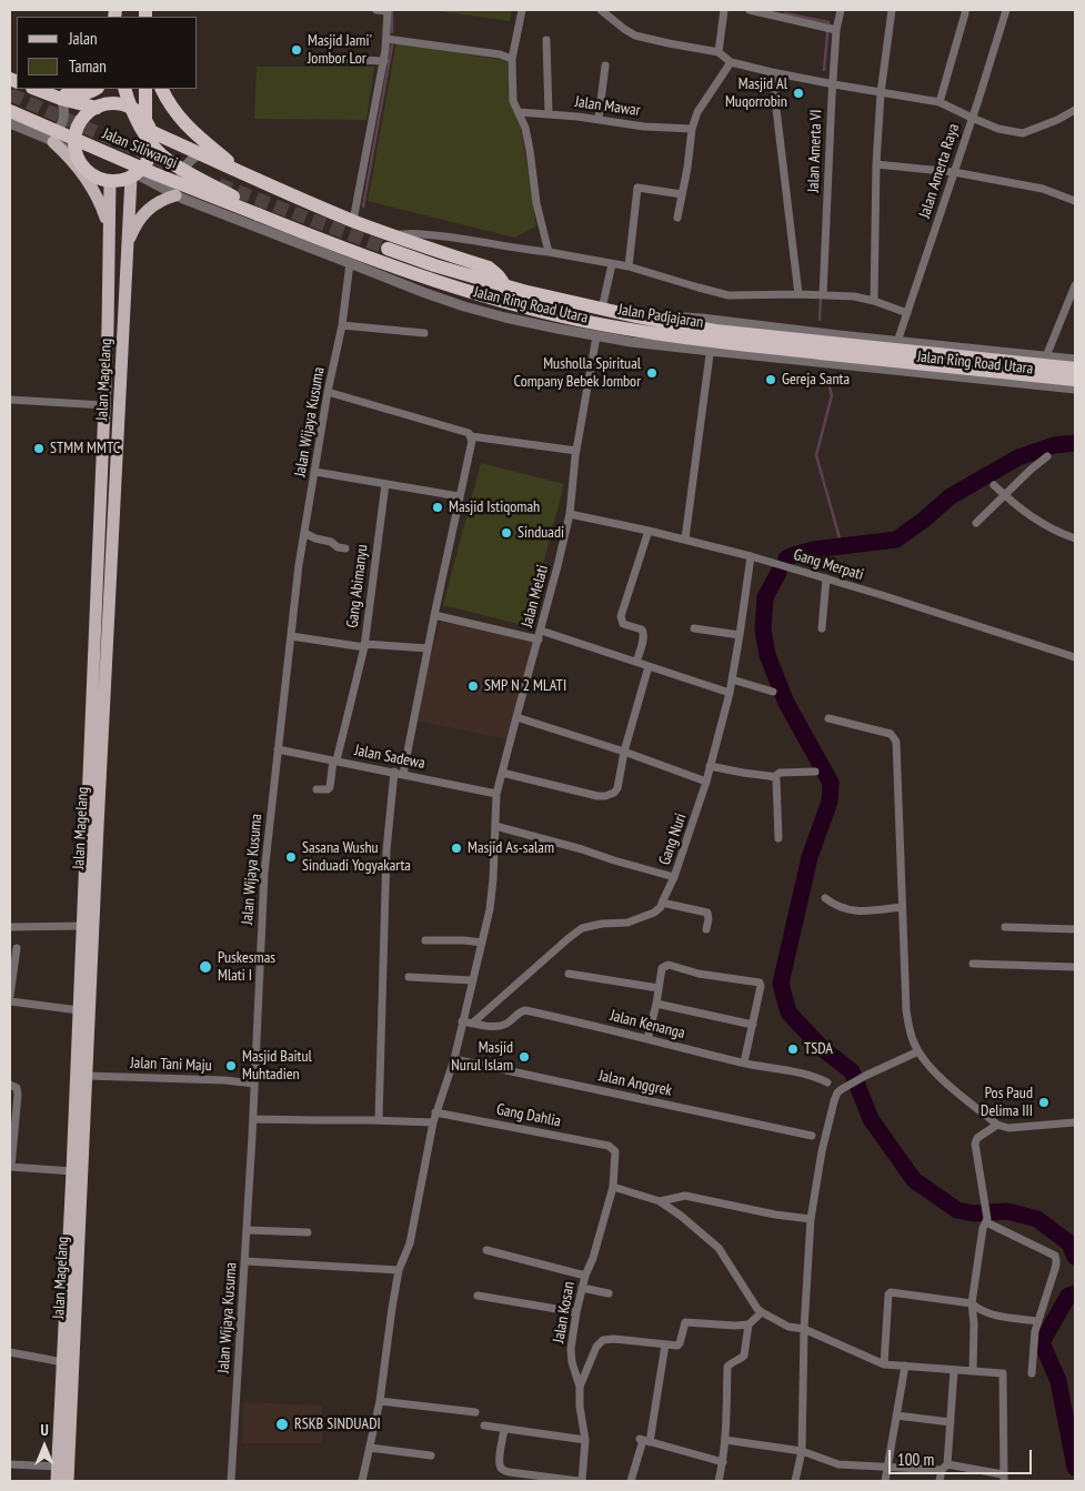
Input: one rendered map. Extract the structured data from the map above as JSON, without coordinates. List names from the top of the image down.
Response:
{
  "streets": {
    "highway": ["Jalan Siliwangi", "Jalan Padjajaran"],
    "main road": ["Jalan Magelang"],
    "street": [
      "Jalan Mawar",
      "Jalan Amerta VI",
      "Jalan Amerta Raya",
      "Jalan Ring Road Utara",
      "Jalan Wijaya Kusuma",
      "Gang Merpati",
      "Gang Abimanyu",
      "Jalan Melati",
      "Jalan Sadewa",
      "Gang Nuri",
      "Jalan Kenanga",
      "Jalan Tani Maju",
      "Jalan Anggrek",
      "Gang Dahlia",
      "Jalan Kosan"
    ]
  },
  "crossings": [
    ["Jalan Siliwangi", "Jalan Padjajaran"],
    ["Jalan Amerta Raya", "Jalan Ring Road Utara"],
    ["Jalan Ring Road Utara", "Jalan Padjajaran"],
    ["Jalan Ring Road Utara", "Jalan Magelang"],
    ["Jalan Ring Road Utara", "Jalan Wijaya Kusuma"],
    ["Jalan Ring Road Utara", "Jalan Melati"],
    ["Jalan Magelang", "Jalan Tani Maju"],
    ["Jalan Wijaya Kusuma", "Jalan Sadewa"],
    ["Jalan Wijaya Kusuma", "Jalan Tani Maju"],
    ["Gang Merpati", "Jalan Melati"],
    ["Gang Merpati", "Gang Nuri"],
    ["Gang Abimanyu", "Jalan Sadewa"],
    ["Jalan Melati", "Jalan Sadewa"],
    ["Jalan Melati", "Jalan Kenanga"],
    ["Jalan Melati", "Jalan Anggrek"],
    ["Jalan Melati", "Gang Dahlia"],
    ["Gang Dahlia", "Jalan Kosan"]
  ],
  "places": [
    "Masjid Jami' Jombor Lor",
    "Masjid Al Muqorrobin",
    "Musholla Spiritual Company Bebek Jombor",
    "Gereja Santa",
    "STMM MMTC",
    "Masjid Istiqomah",
    "Sinduadi",
    "SMP N 2 MLATI",
    "Masjid As-salam",
    "Sasana Wushu Sinduadi Yogyakarta",
    "Puskesmas Mlati I",
    "TSDA",
    "Masjid Nurul Islam",
    "Masjid Baitul Muhtadien",
    "Pos Paud Delima III",
    "RSKB SINDUADI"
  ],
  "legend": ["Jalan", "Taman"],
  "scale_bar": "100 m",
  "north": "top"
}
